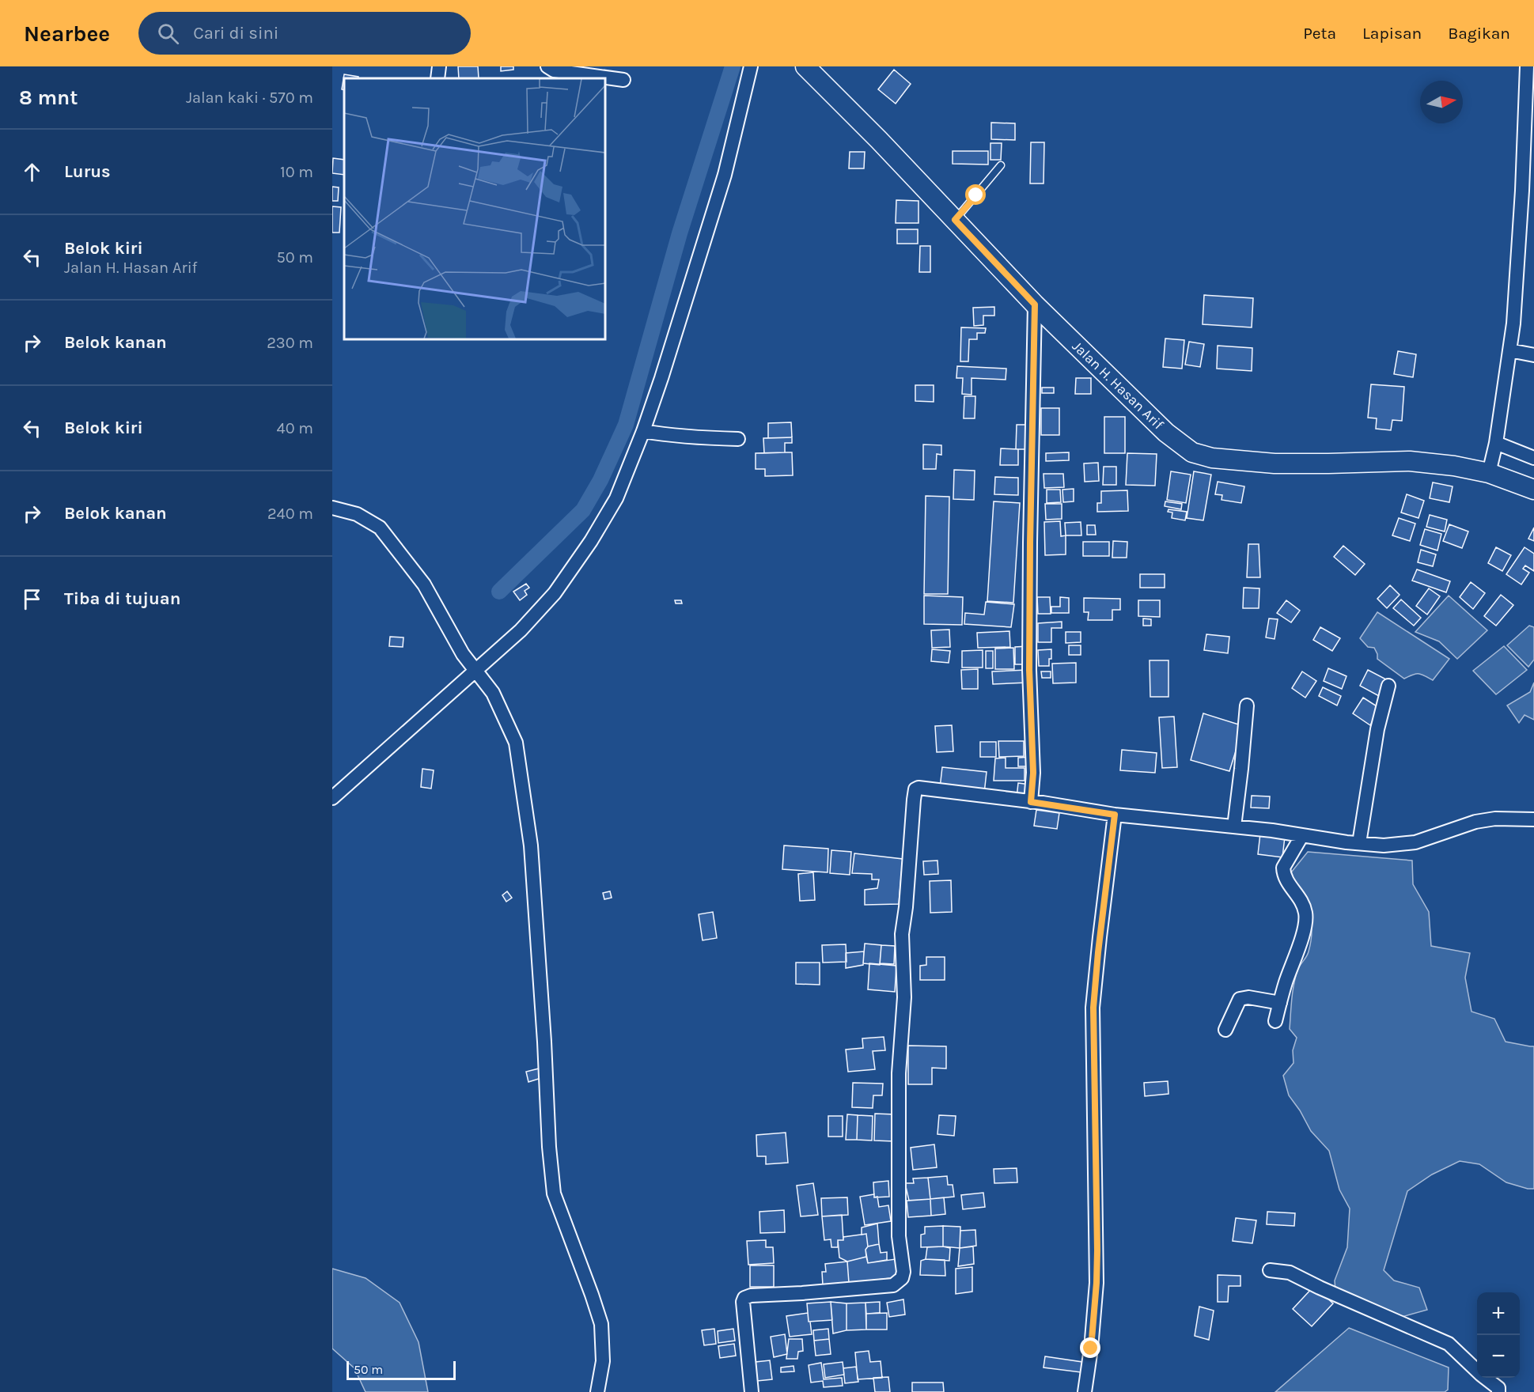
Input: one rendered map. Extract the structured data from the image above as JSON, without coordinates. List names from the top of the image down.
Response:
{
  "streets": {
    "main road": ["Jalan H. Hasan Arif"]
  },
  "scale_bar": "50 m",
  "north": "right",
  "page": {
    "header": "Nearbee",
    "search": "Cari di sini",
    "nav": ["Peta", "Lapisan", "Bagikan"],
    "heading": ["8 mnt", "Jalan kaki · 570 m"],
    "list": [
      ["Lurus", "10 m"],
      ["Belok kiri", "Jalan H. Hasan Arif", "50 m"],
      ["Belok kanan", "230 m"],
      ["Belok kiri", "40 m"],
      ["Belok kanan", "240 m"],
      "Tiba di tujuan"
    ],
    "map_buttons": ["+", "−"],
    "scale": "50 m"
  }
}
